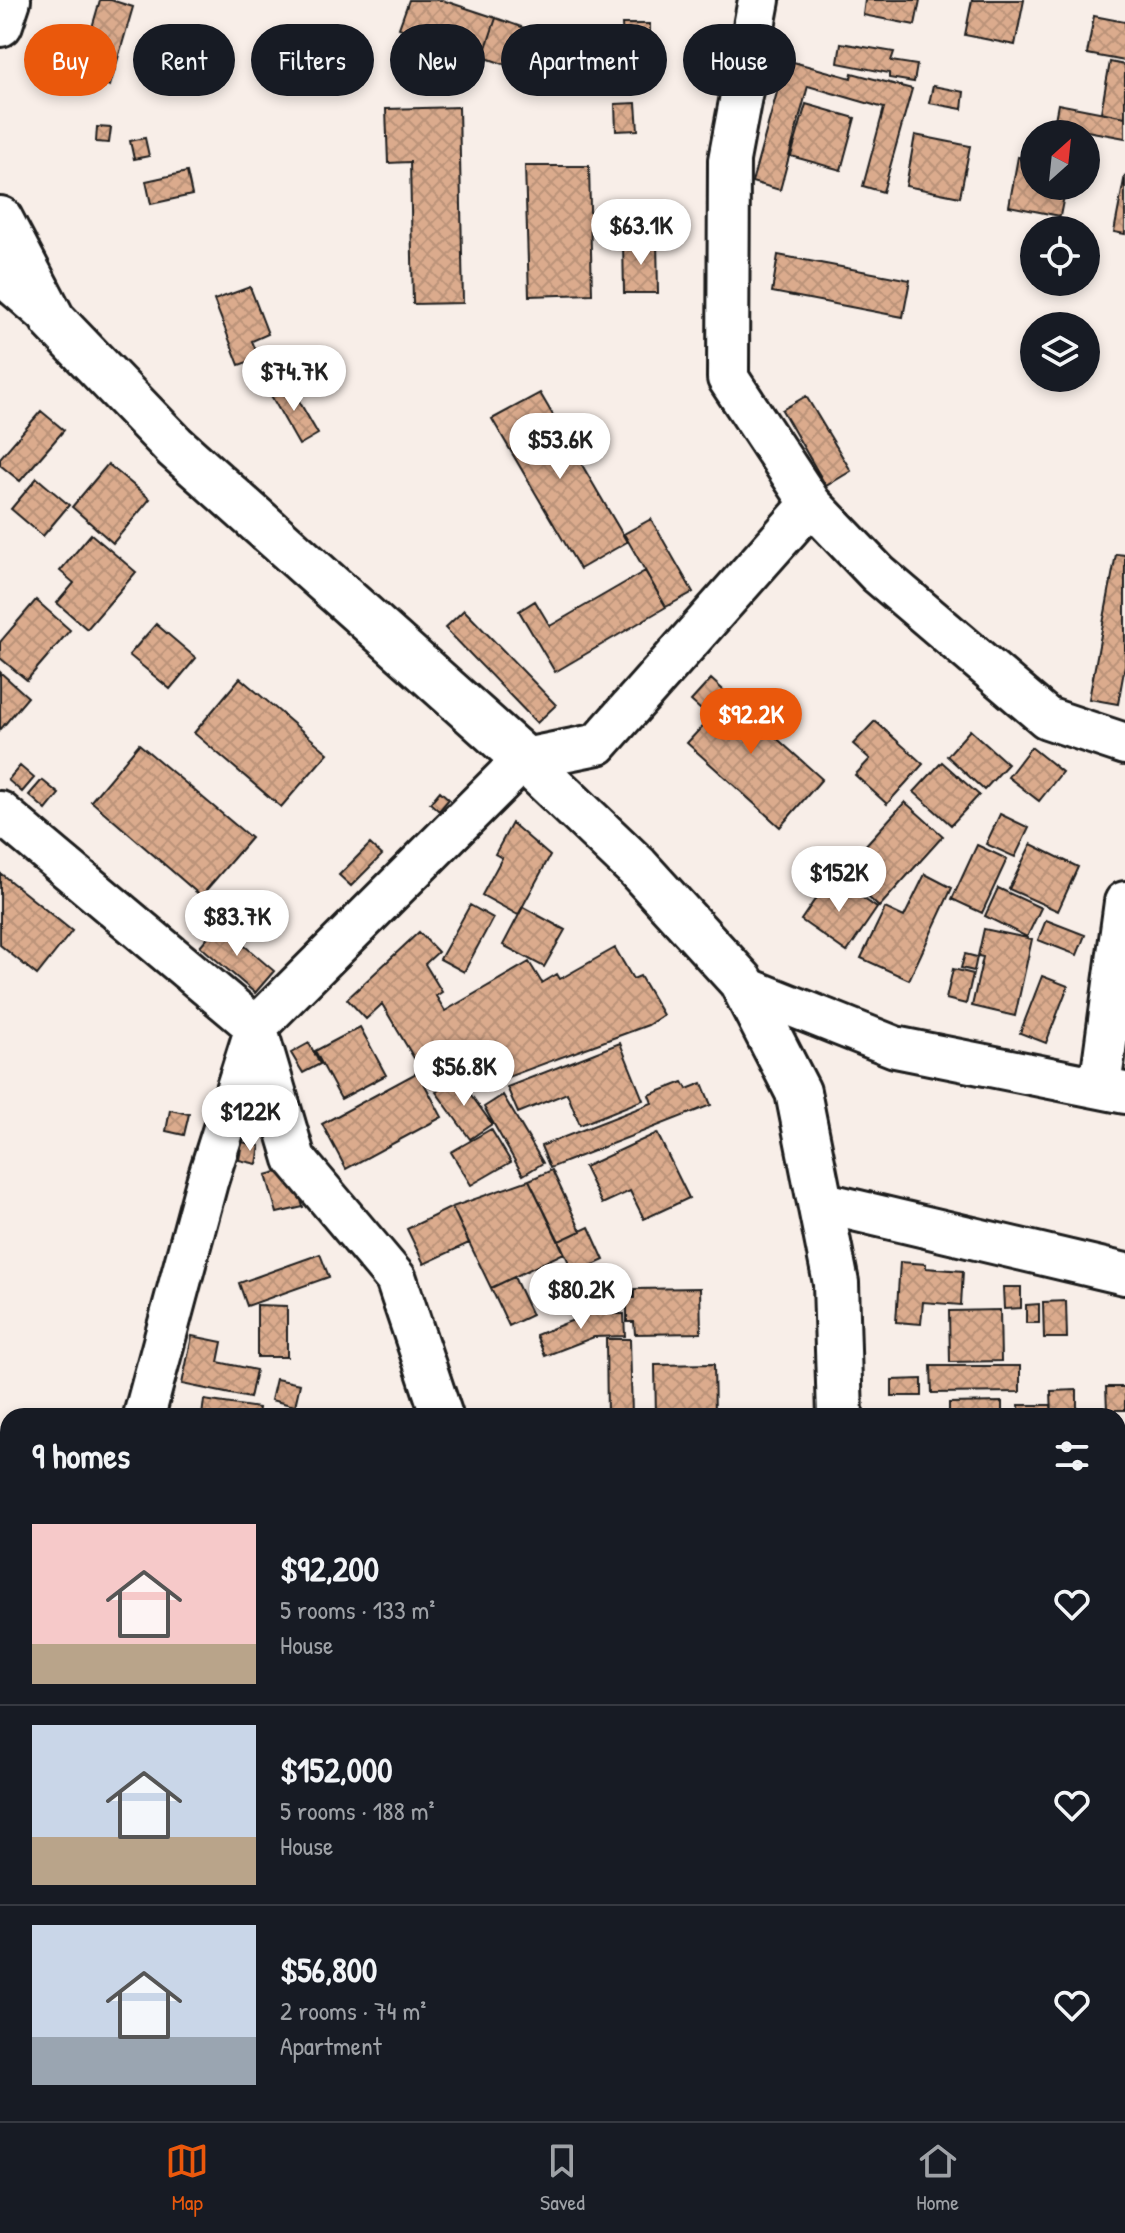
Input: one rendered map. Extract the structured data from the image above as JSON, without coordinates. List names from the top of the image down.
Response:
{
  "north": "top right",
  "page": {
    "chip": [
      "Buy",
      "Rent",
      "Filters",
      "New",
      "Apartment",
      "House"
    ],
    "price": [
      "$63.1K",
      "$74.7K",
      "$53.6K",
      "$92.2K",
      "$152K",
      "$83.7K",
      "$56.8K",
      "$122K",
      "$80.2K"
    ],
    "heading": "9 homes",
    "list": [
      {
        "name": "$92,200",
        "note": "5 rooms · 133 m² · House"
      },
      {
        "name": "$152,000",
        "note": "5 rooms · 188 m² · House"
      },
      {
        "name": "$56,800",
        "note": "2 rooms · 74 m² · Apartment"
      }
    ],
    "tabs": ["Map", "Saved", "Home"]
  }
}
